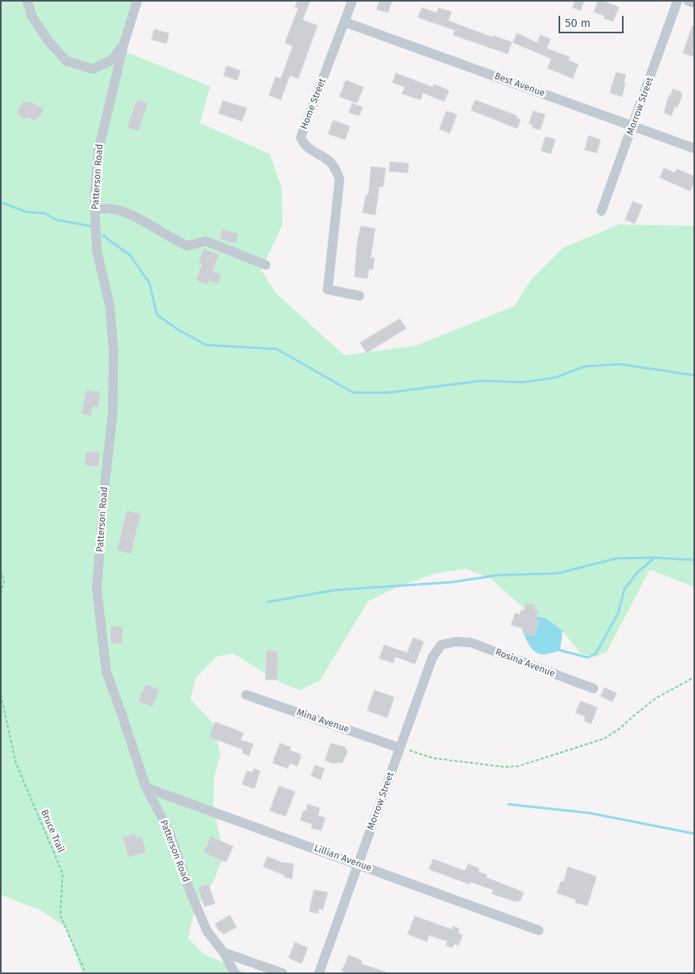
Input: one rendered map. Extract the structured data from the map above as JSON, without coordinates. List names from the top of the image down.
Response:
{
  "streets": {
    "street": [
      "Best Avenue",
      "Home Street",
      "Morrow Street",
      "Patterson Road",
      "Rosina Avenue",
      "Mina Avenue",
      "Lillian Avenue"
    ],
    "path": ["Bruce Trail"]
  },
  "crossings": [
    ["Best Avenue", "Home Street"],
    ["Best Avenue", "Morrow Street"],
    ["Morrow Street", "Rosina Avenue"],
    ["Morrow Street", "Mina Avenue"],
    ["Morrow Street", "Lillian Avenue"],
    ["Patterson Road", "Lillian Avenue"]
  ],
  "scale_bar": "50 m"
}
